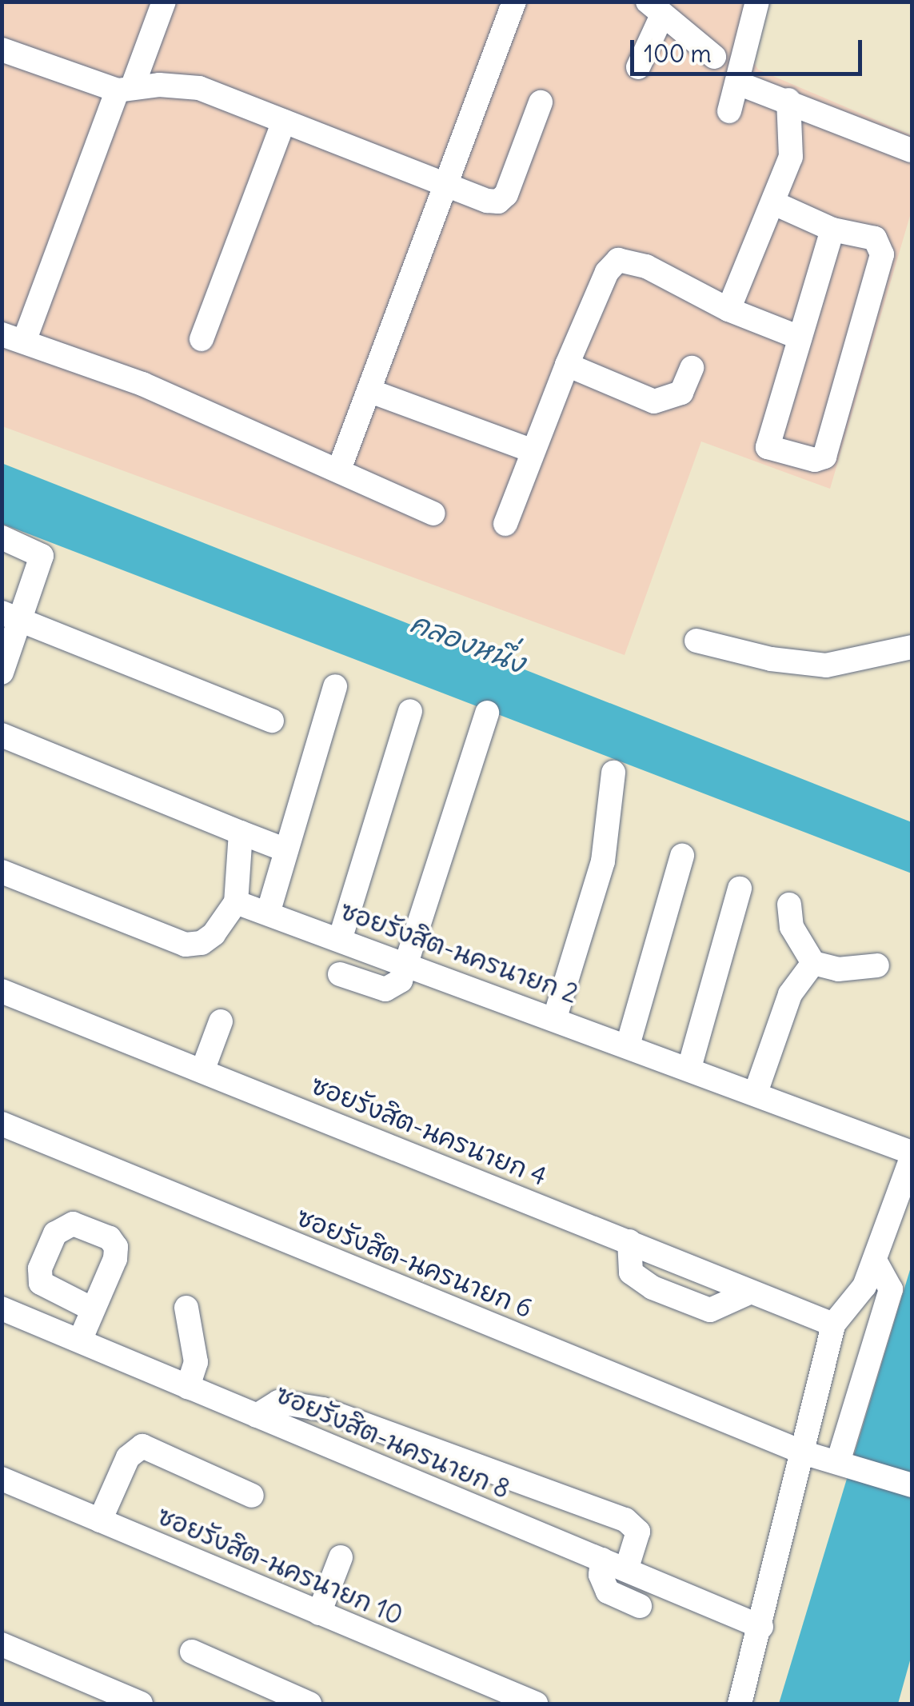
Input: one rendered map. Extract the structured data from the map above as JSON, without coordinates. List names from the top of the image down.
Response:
{
  "streets": {
    "street": [
      "ซอยรังสิต-นครนายก 2",
      "ซอยรังสิต-นครนายก 4",
      "ซอยรังสิต-นครนายก 6",
      "ซอยรังสิต-นครนายก 8",
      "ซอยรังสิต-นครนายก 10"
    ]
  },
  "water": ["คลองหนึ่ง"],
  "scale_bar": "100 m"
}
